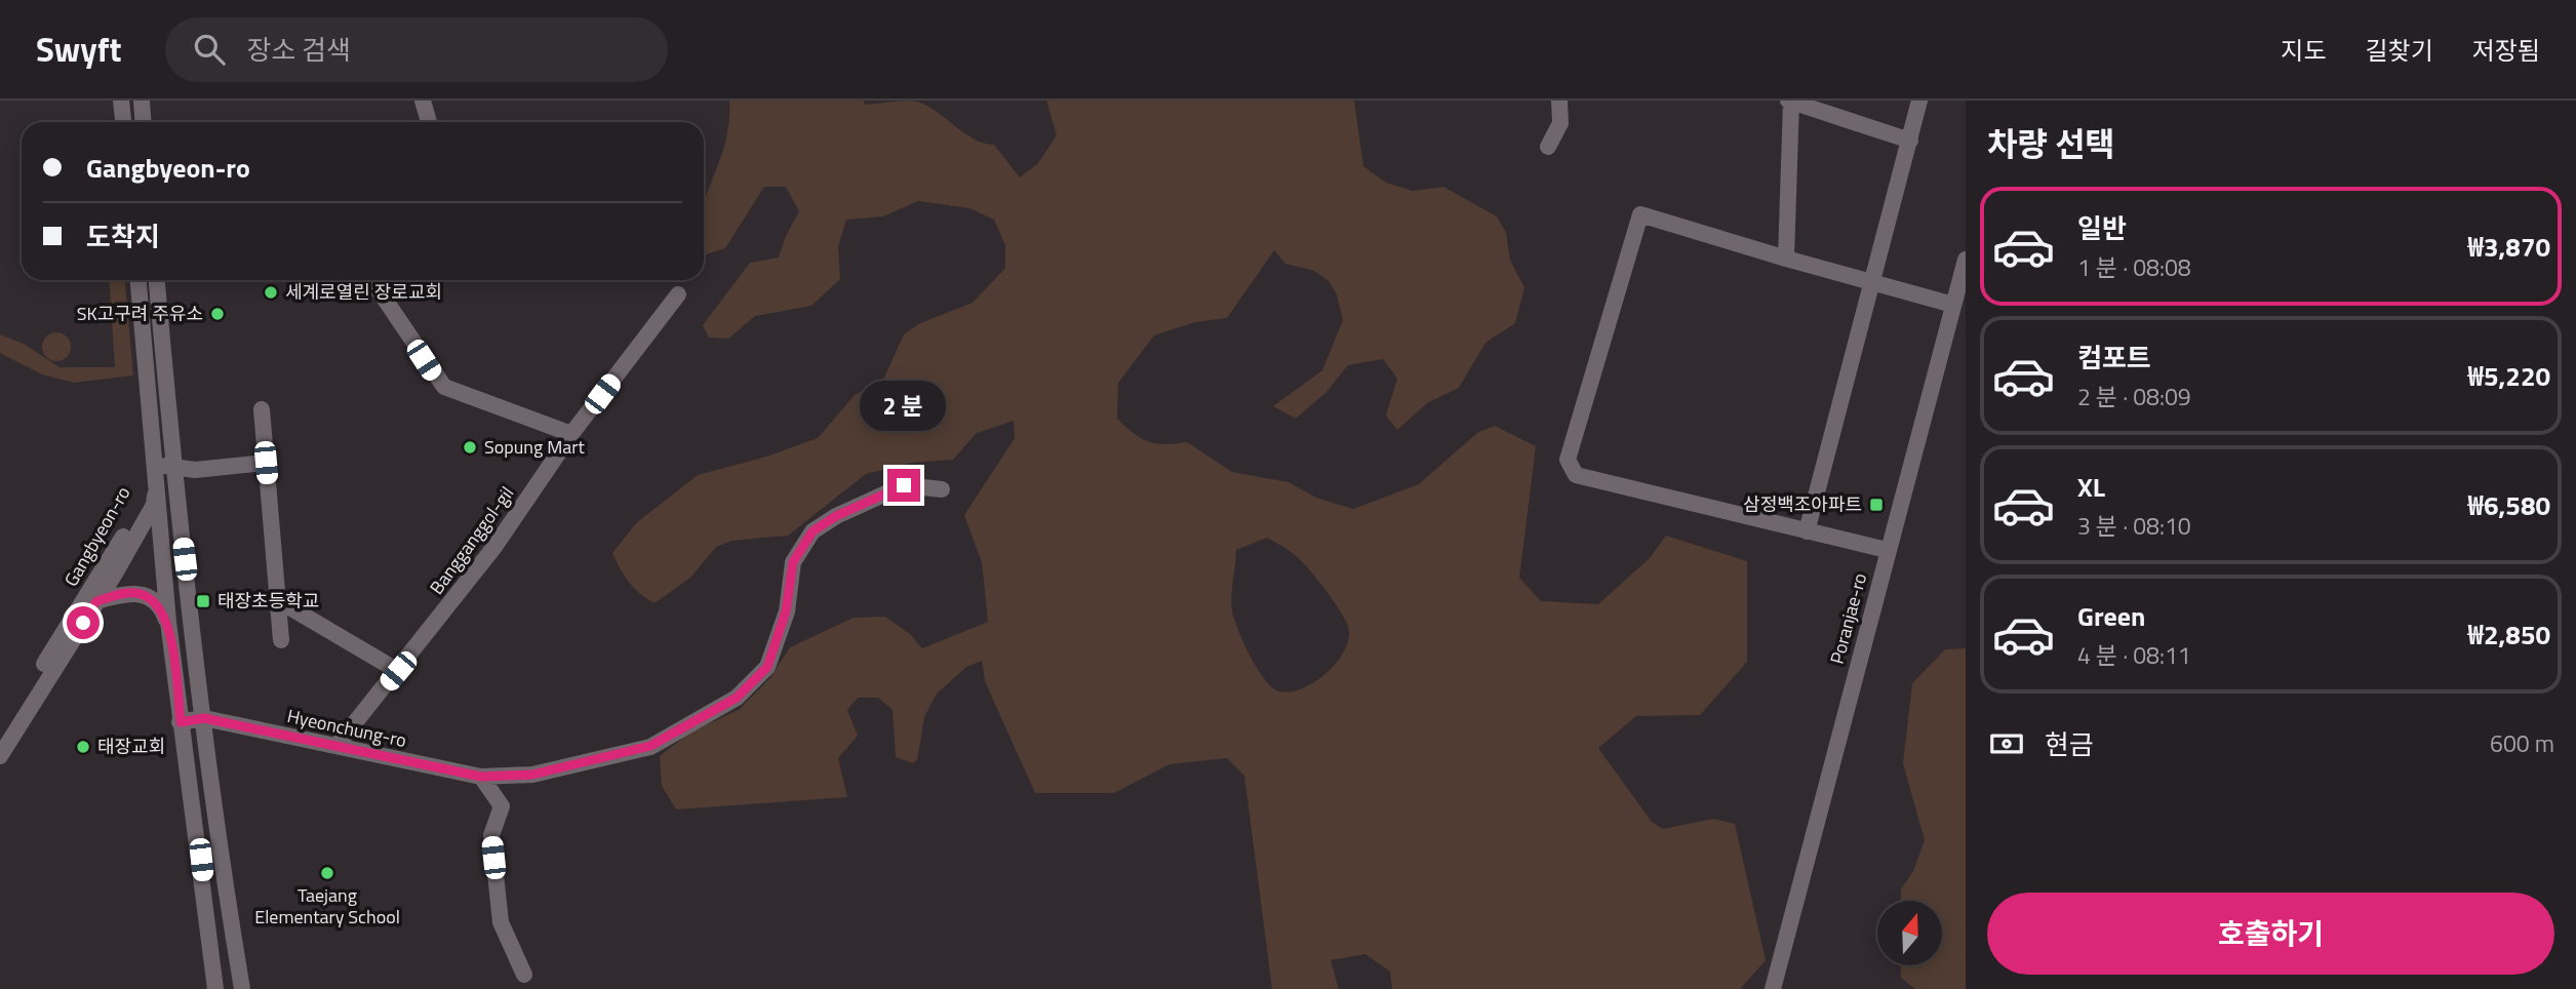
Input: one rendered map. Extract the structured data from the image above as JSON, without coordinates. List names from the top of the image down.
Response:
{
  "streets": {
    "street": [
      "Gangbyeon-ro",
      "Bangganggol-gil",
      "Poranjae-ro",
      "Hyeonchung-ro"
    ]
  },
  "crossings": [
    ["Bangganggol-gil", "Hyeonchung-ro"]
  ],
  "places": {
    "other": [
      "세계로열린 장로교회",
      "SK고구려 주유소",
      "Sopung Mart",
      "태장교회",
      "Taejang Elementary School"
    ],
    "transit": ["삼정백조아파트", "태장초등학교"]
  },
  "north": "top",
  "page": {
    "header": "Swyft",
    "search": "장소 검색",
    "nav": ["지도", "길찾기", "저장됨"],
    "heading": "차량 선택",
    "banner": ["Gangbyeon-ro", "도착지"],
    "list": [
      {
        "name": "일반",
        "note": "1 분 · 08:08",
        "value": "₩3,870"
      },
      {
        "name": "컴포트",
        "note": "2 분 · 08:09",
        "value": "₩5,220"
      },
      {
        "name": "XL",
        "note": "3 분 · 08:10",
        "value": "₩6,580"
      },
      {
        "name": "Green",
        "note": "4 분 · 08:11",
        "value": "₩2,850"
      }
    ],
    "bubble": "2 분",
    "pay": ["현금", "600 m"],
    "buttons": "호출하기"
  }
}
